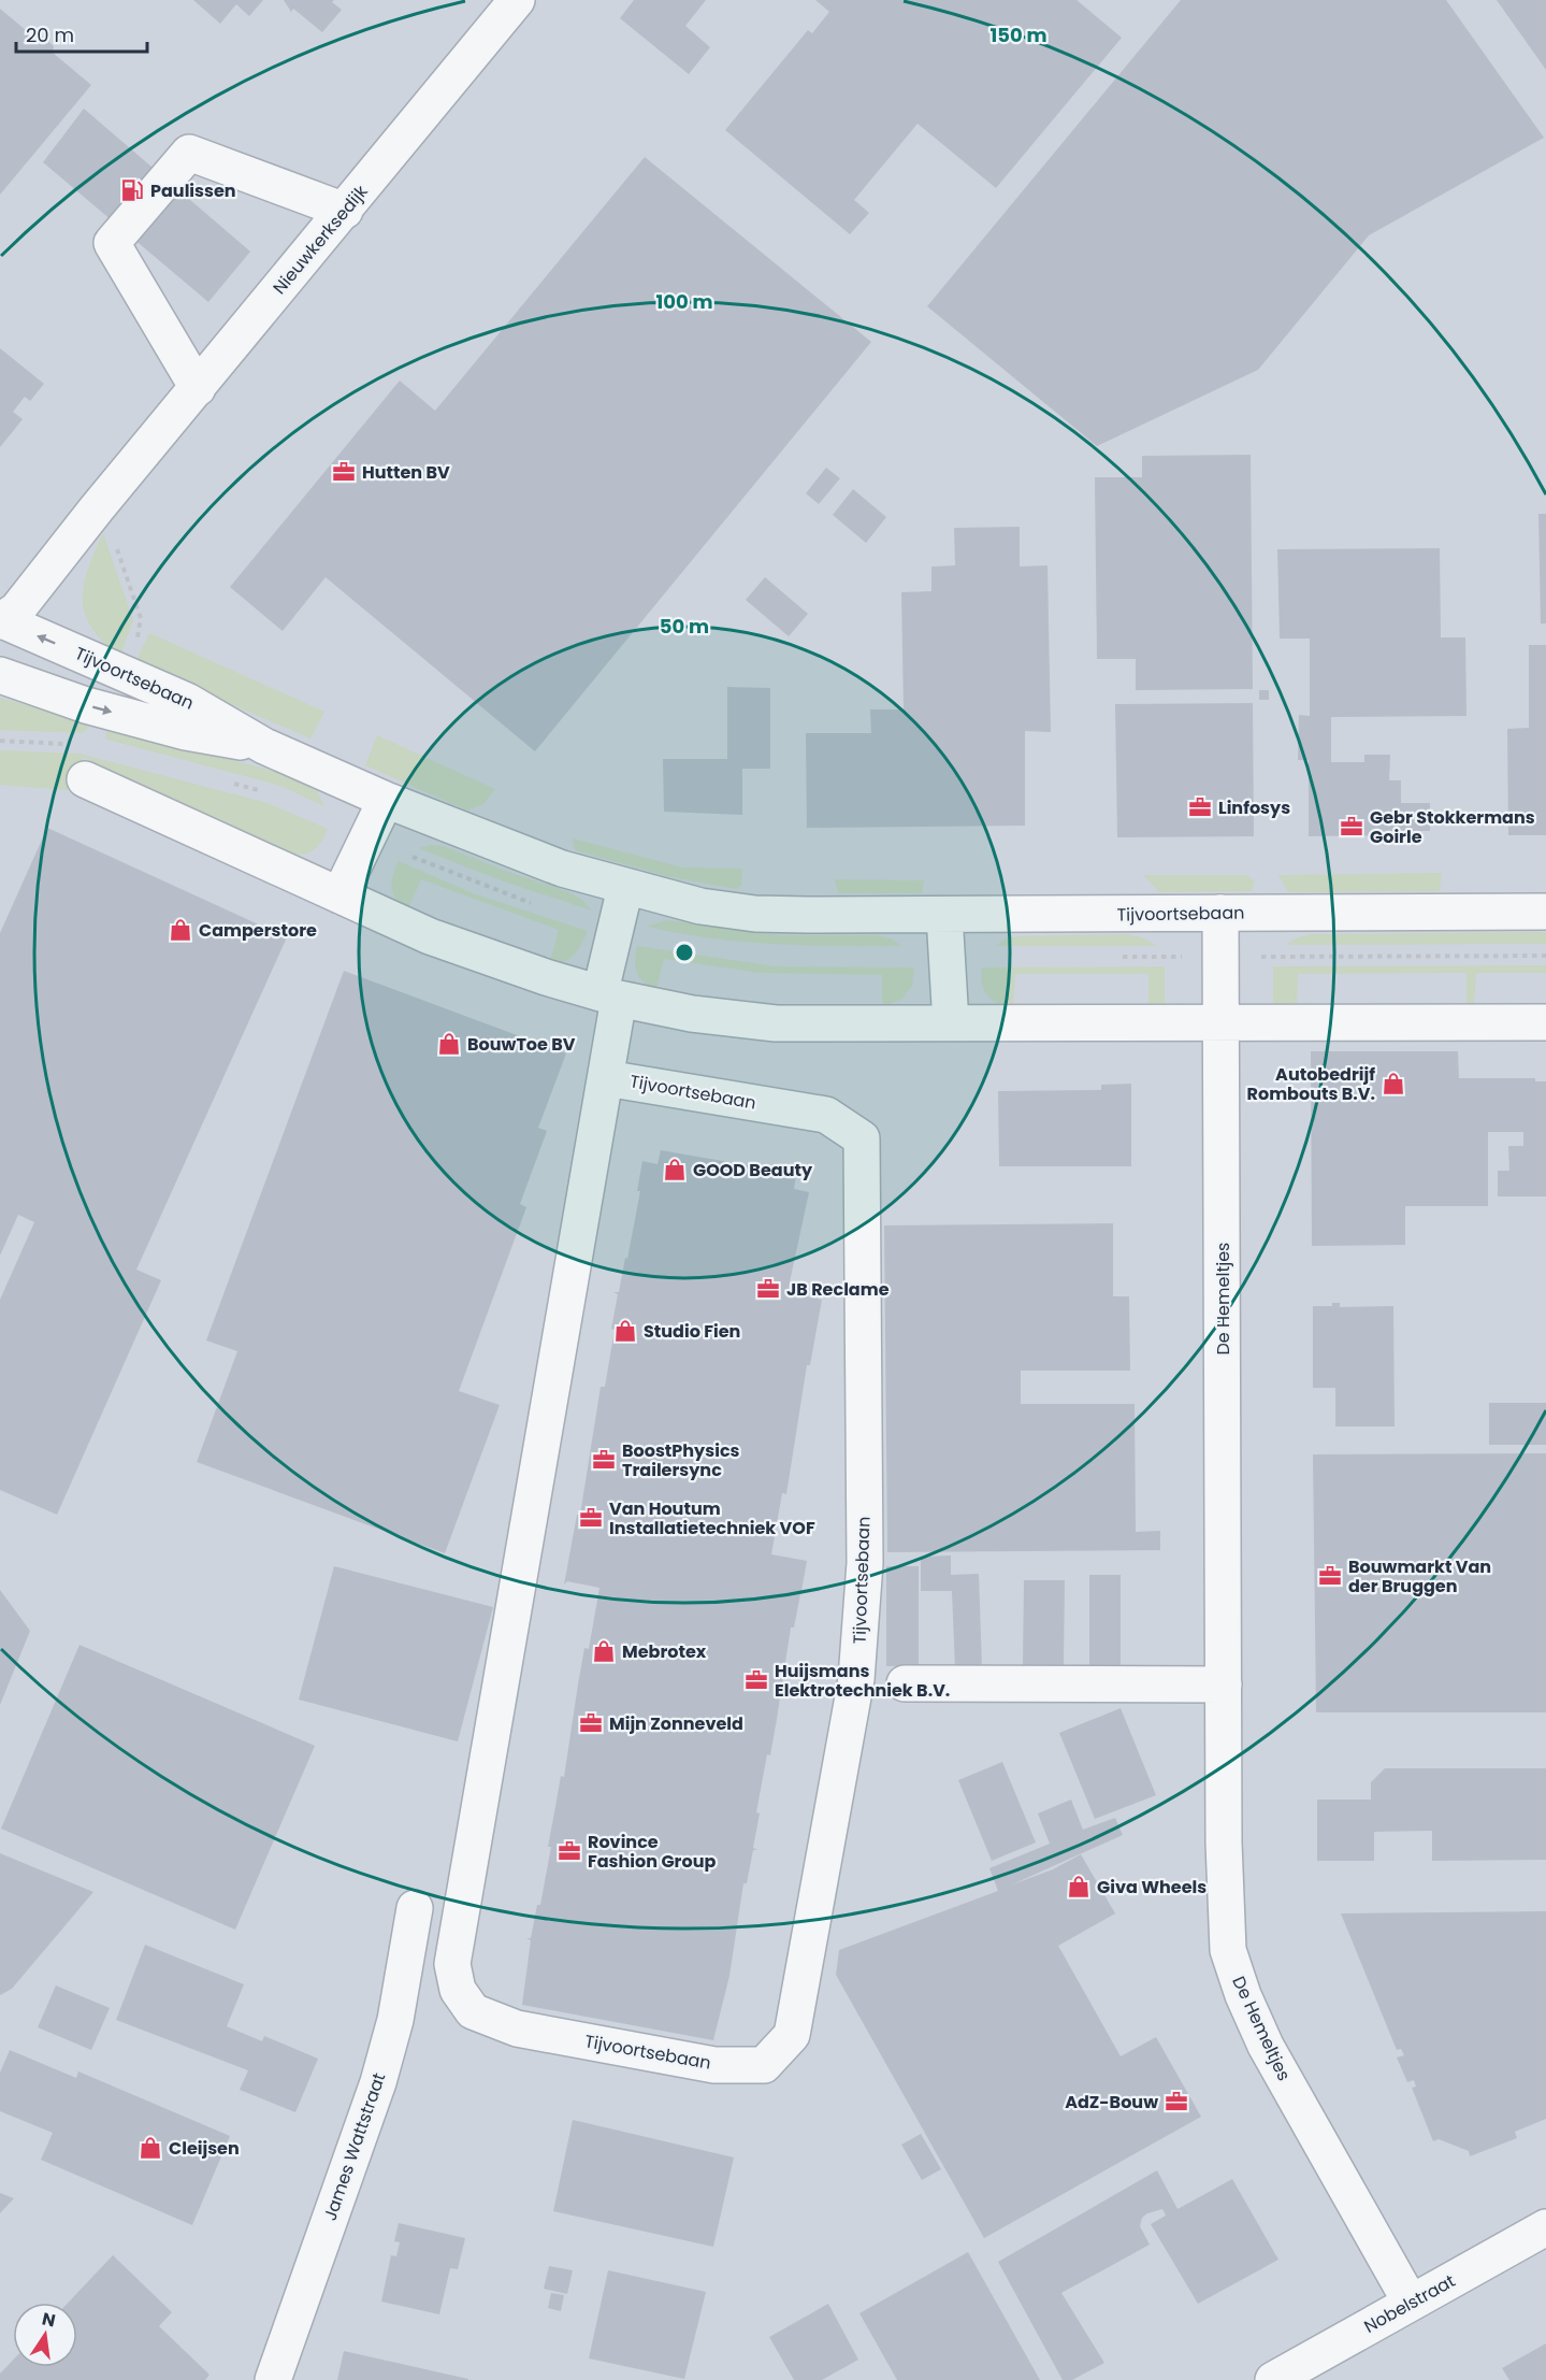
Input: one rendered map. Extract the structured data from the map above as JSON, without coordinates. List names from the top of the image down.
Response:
{
  "streets": {
    "street": [
      "Nieuwkerksedijk",
      "Tijvoortsebaan",
      "De Hemeltjes",
      "James Wattstraat",
      "Nobelstraat"
    ]
  },
  "crossings": [
    ["Nieuwkerksedijk", "Tijvoortsebaan"],
    ["Tijvoortsebaan", "De Hemeltjes"],
    ["De Hemeltjes", "Nobelstraat"]
  ],
  "places": {
    "fuel station": ["Paulissen"],
    "office": [
      "Hutten BV",
      "Linfosys",
      "Gebr Stokkermans Goirle",
      "JB Reclame",
      "BoostPhysics Trailersync",
      "Van Houtum Installatietechniek VOF",
      "Bouwmarkt Van der Bruggen",
      "Huijsmans Elektrotechniek B.V.",
      "Mijn Zonneveld",
      "Rovince Fashion Group",
      "AdZ-Bouw"
    ],
    "shop": [
      "Camperstore",
      "BouwToe BV",
      "Autobedrijf Rombouts B.V.",
      "GOOD Beauty",
      "Studio Fien",
      "Mebrotex",
      "Giva Wheels",
      "Cleijsen"
    ]
  },
  "scale_bar": "20 m",
  "north": "top",
  "rings": ["150 m", "100 m", "50 m"]
}
